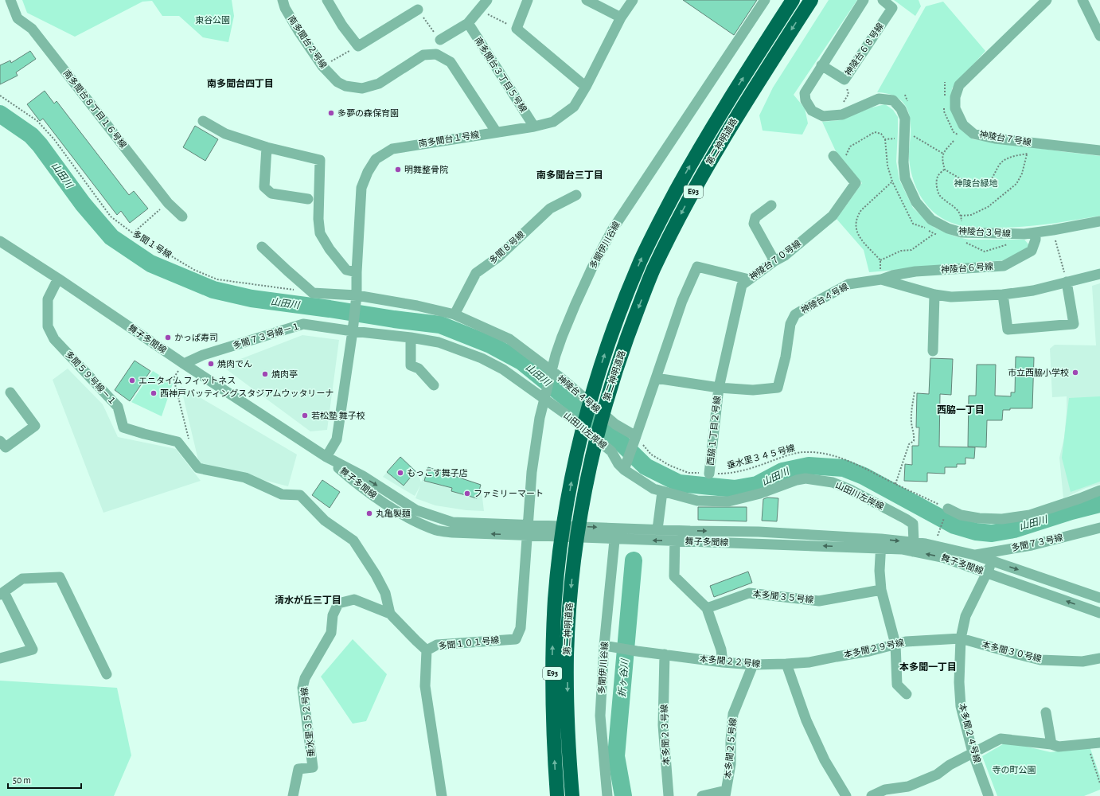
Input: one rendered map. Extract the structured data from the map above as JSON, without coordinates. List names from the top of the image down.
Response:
{
  "streets": {
    "highway": ["第二神明道路", "E93"],
    "street": [
      "南多聞台２号線",
      "神陵台６８号線",
      "南多聞台３丁目５号線",
      "南多聞台８丁目１６号線",
      "神陵台７号線",
      "南多聞台１号線",
      "神陵台３号線",
      "多聞伊川谷線",
      "多聞８号線",
      "神陵台７０号線",
      "神陵台６号線",
      "神陵台４号線",
      "多聞７３号線－１",
      "舞子多聞線",
      "多聞５９号線－１",
      "山田川左岸線",
      "西脇１丁目２号線",
      "多聞７３号線",
      "本多聞３５号線",
      "多聞１０１号線",
      "本多聞２９号線",
      "本多聞３０号線",
      "本多聞２２号線",
      "垂水里３５２号線",
      "本多聞２４号線",
      "本多聞２３号線",
      "本多聞２５号線"
    ],
    "path": ["多聞１号線", "垂水里３４５号線"]
  },
  "crossings": [
    ["南多聞台２号線", "南多聞台１号線"],
    ["神陵台６８号線", "神陵台３号線"],
    ["南多聞台３丁目５号線", "南多聞台１号線"],
    ["南多聞台１号線", "神陵台４号線"],
    ["南多聞台１号線", "多聞７３号線－１"],
    ["南多聞台１号線", "舞子多聞線"],
    ["南多聞台１号線", "山田川左岸線"],
    ["神陵台３号線", "神陵台６号線"],
    ["多聞伊川谷線", "舞子多聞線"],
    ["多聞伊川谷線", "多聞１０１号線"],
    ["多聞伊川谷線", "本多聞２２号線"],
    ["多聞８号線", "神陵台４号線"],
    ["神陵台７０号線", "神陵台４号線"],
    ["神陵台７０号線", "西脇１丁目２号線"],
    ["神陵台６号線", "神陵台４号線"],
    ["神陵台４号線", "西脇１丁目２号線"],
    ["神陵台４号線", "垂水里３４５号線"],
    ["多聞７３号線－１", "舞子多聞線"],
    ["多聞７３号線－１", "山田川左岸線"],
    ["舞子多聞線", "多聞５９号線－１"],
    ["舞子多聞線", "山田川左岸線"],
    ["舞子多聞線", "多聞７３号線"],
    ["舞子多聞線", "多聞１０１号線"],
    ["舞子多聞線", "本多聞２４号線"],
    ["多聞５９号線－１", "垂水里３５２号線"],
    ["西脇１丁目２号線", "垂水里３４５号線"],
    ["本多聞２９号線", "本多聞３０号線"],
    ["本多聞２９号線", "本多聞２２号線"],
    ["本多聞２９号線", "本多聞２４号線"],
    ["本多聞３０号線", "本多聞２４号線"],
    ["本多聞２２号線", "本多聞２３号線"],
    ["本多聞２２号線", "本多聞２５号線"]
  ],
  "districts": [
    "南多聞台四丁目",
    "南多聞台三丁目",
    "西脇一丁目",
    "清水が丘三丁目",
    "本多聞一丁目"
  ],
  "water": ["山田川", "折ヶ谷川"],
  "parks": ["東谷公園", "神陵台緑地", "寺の町公園"],
  "places": [
    "多夢の森保育園",
    "明舞整骨院",
    "かっぱ寿司",
    "焼肉でん",
    "市立西脇小学校",
    "焼肉亭",
    "エニタイム フィットネス",
    "西神戸バッティングスタジアムウッタリーナ",
    "若松塾 舞子校",
    "もっこす舞子店",
    "ファミリーマート",
    "丸亀製麺"
  ],
  "scale_bar": "50 m"
}
